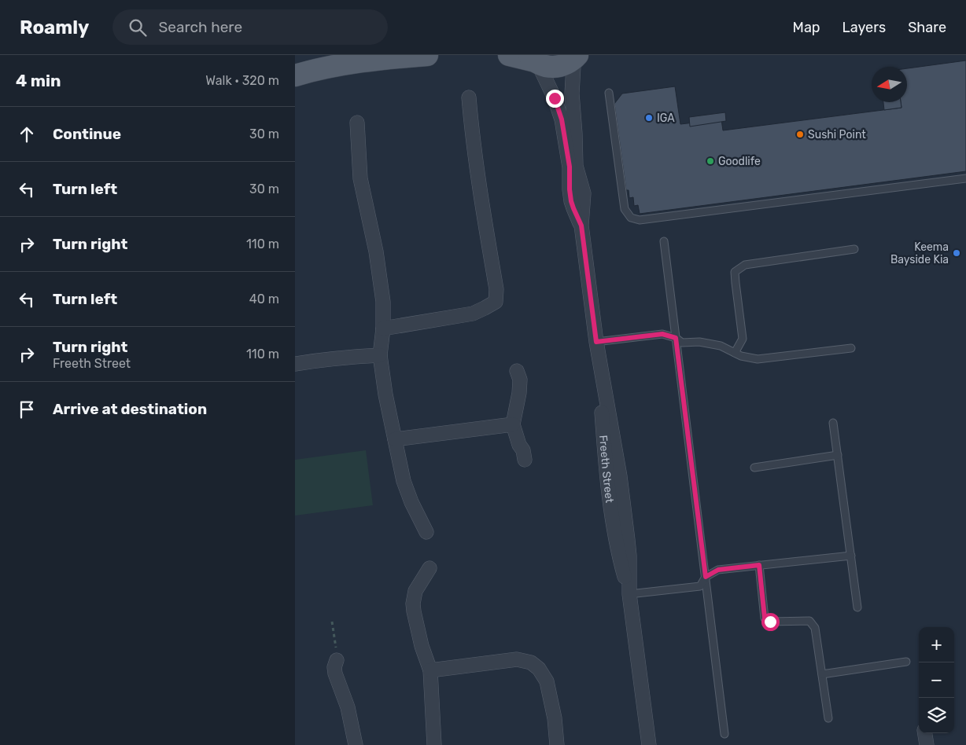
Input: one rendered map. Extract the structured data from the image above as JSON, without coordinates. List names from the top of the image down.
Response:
{
  "streets": {
    "street": ["Freeth Street"]
  },
  "places": [
    "IGA",
    "Sushi Point",
    "Goodlife",
    "Keema Bayside Kia"
  ],
  "north": "left",
  "page": {
    "header": "Roamly",
    "search": "Search here",
    "nav": ["Map", "Layers", "Share"],
    "heading": ["4 min", "Walk · 320 m"],
    "list": [
      ["Continue", "30 m"],
      ["Turn left", "30 m"],
      ["Turn right", "110 m"],
      ["Turn left", "40 m"],
      ["Turn right", "Freeth Street", "110 m"],
      "Arrive at destination"
    ],
    "map_buttons": ["+", "−"]
  }
}
